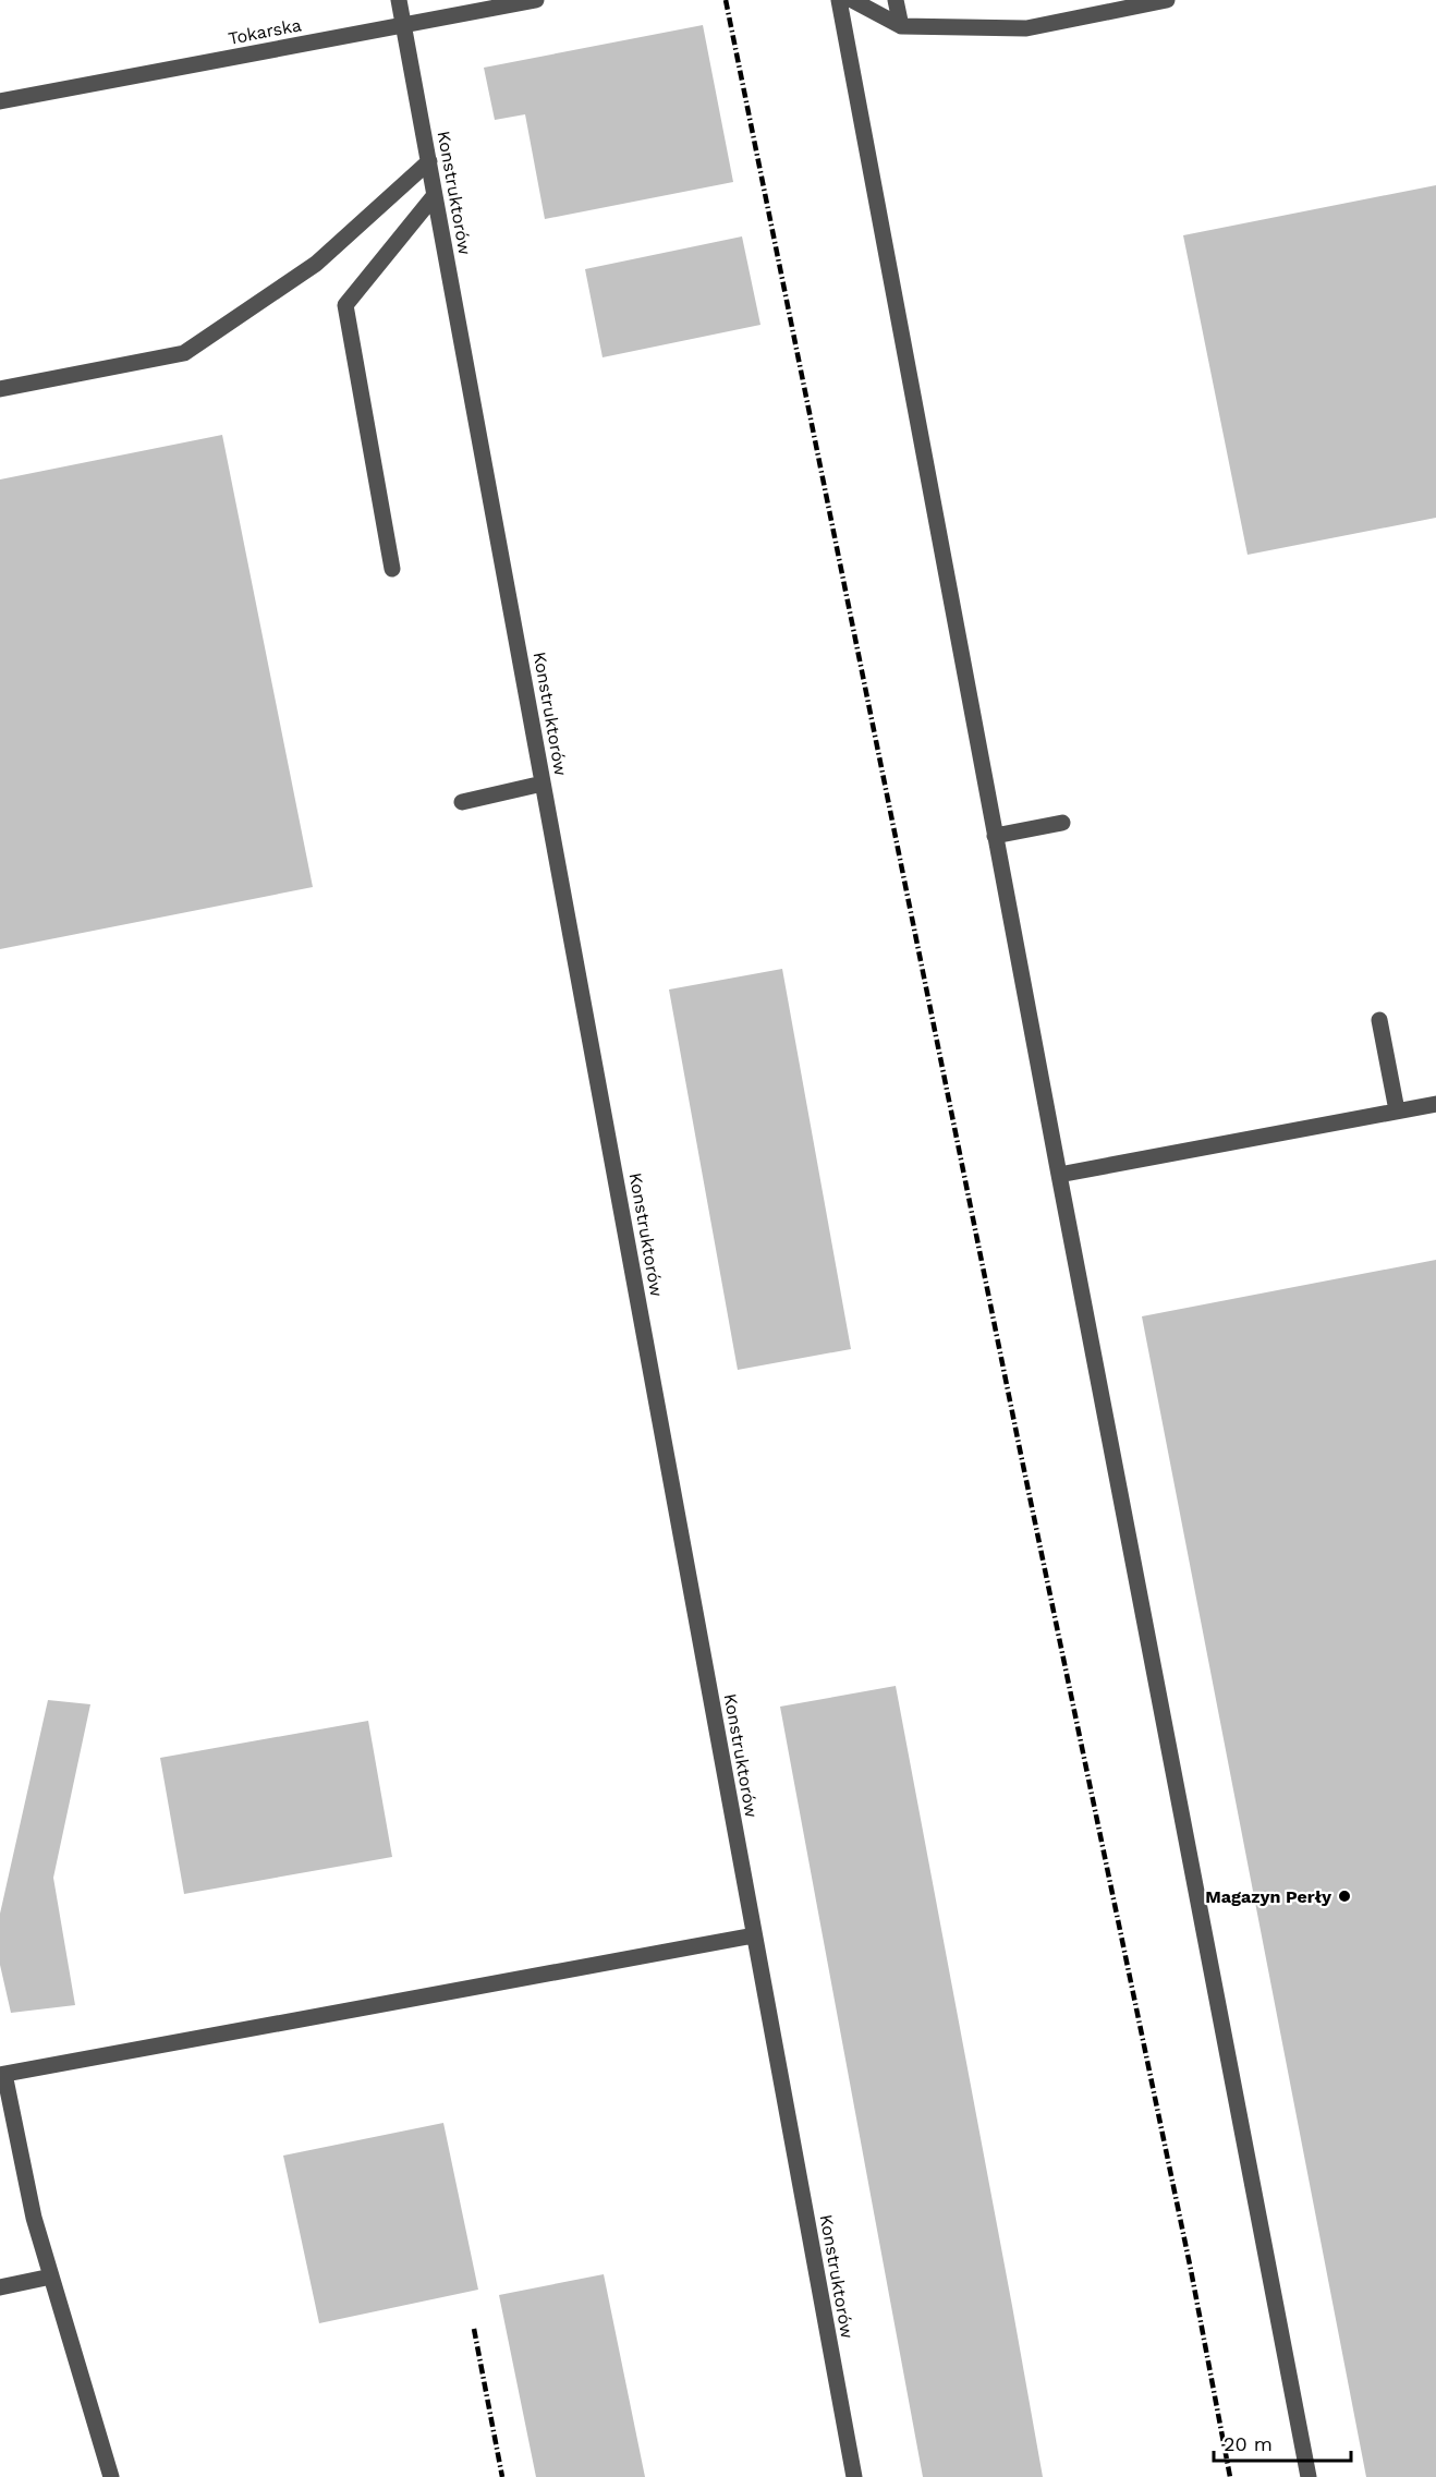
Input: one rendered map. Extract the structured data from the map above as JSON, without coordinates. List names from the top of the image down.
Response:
{
  "streets": {
    "lane": ["Tokarska", "Konstruktorów"]
  },
  "crossings": [
    ["Tokarska", "Konstruktorów"]
  ],
  "places": ["Magazyn Perły"],
  "scale_bar": "20 m"
}
